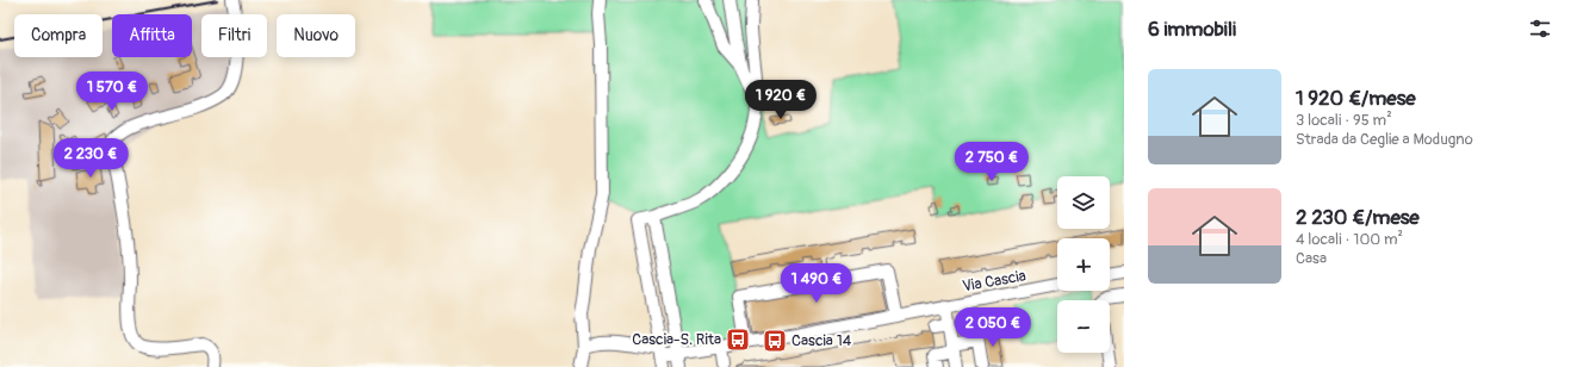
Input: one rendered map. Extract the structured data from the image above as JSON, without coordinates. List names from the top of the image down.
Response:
{
  "streets": {
    "street": ["Via Cascia"]
  },
  "places": {
    "bus stop": ["Cascia-S. Rita", "Cascia 14"]
  },
  "page": {
    "heading": "6 immobili",
    "chip": [
      "Compra",
      "Affitta",
      "Filtri",
      "Nuovo"
    ],
    "list": [
      {
        "name": "1 920 €/mese",
        "note": "3 locali · 95 m² · Strada da Ceglie a Modugno"
      },
      {
        "name": "2 230 €/mese",
        "note": "4 locali · 100 m² · Casa"
      }
    ],
    "price": [
      "1 570 €",
      "1 920 €",
      "2 230 €",
      "2 750 €",
      "1 490 €",
      "2 050 €"
    ],
    "map_buttons": ["+", "−"]
  }
}
